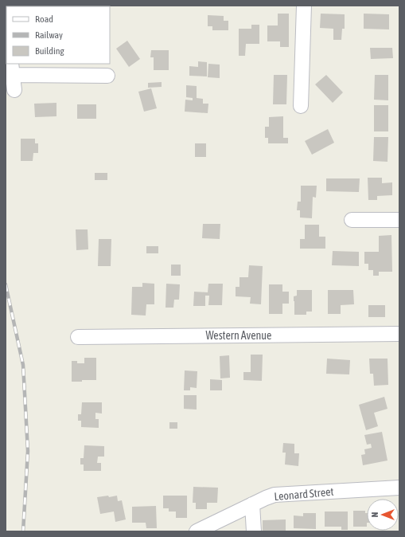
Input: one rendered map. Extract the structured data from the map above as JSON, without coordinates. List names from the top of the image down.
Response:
{
  "streets": {
    "street": ["Western Avenue", "Leonard Street"]
  },
  "legend": ["Road", "Railway", "Building"],
  "north": "left"
}
